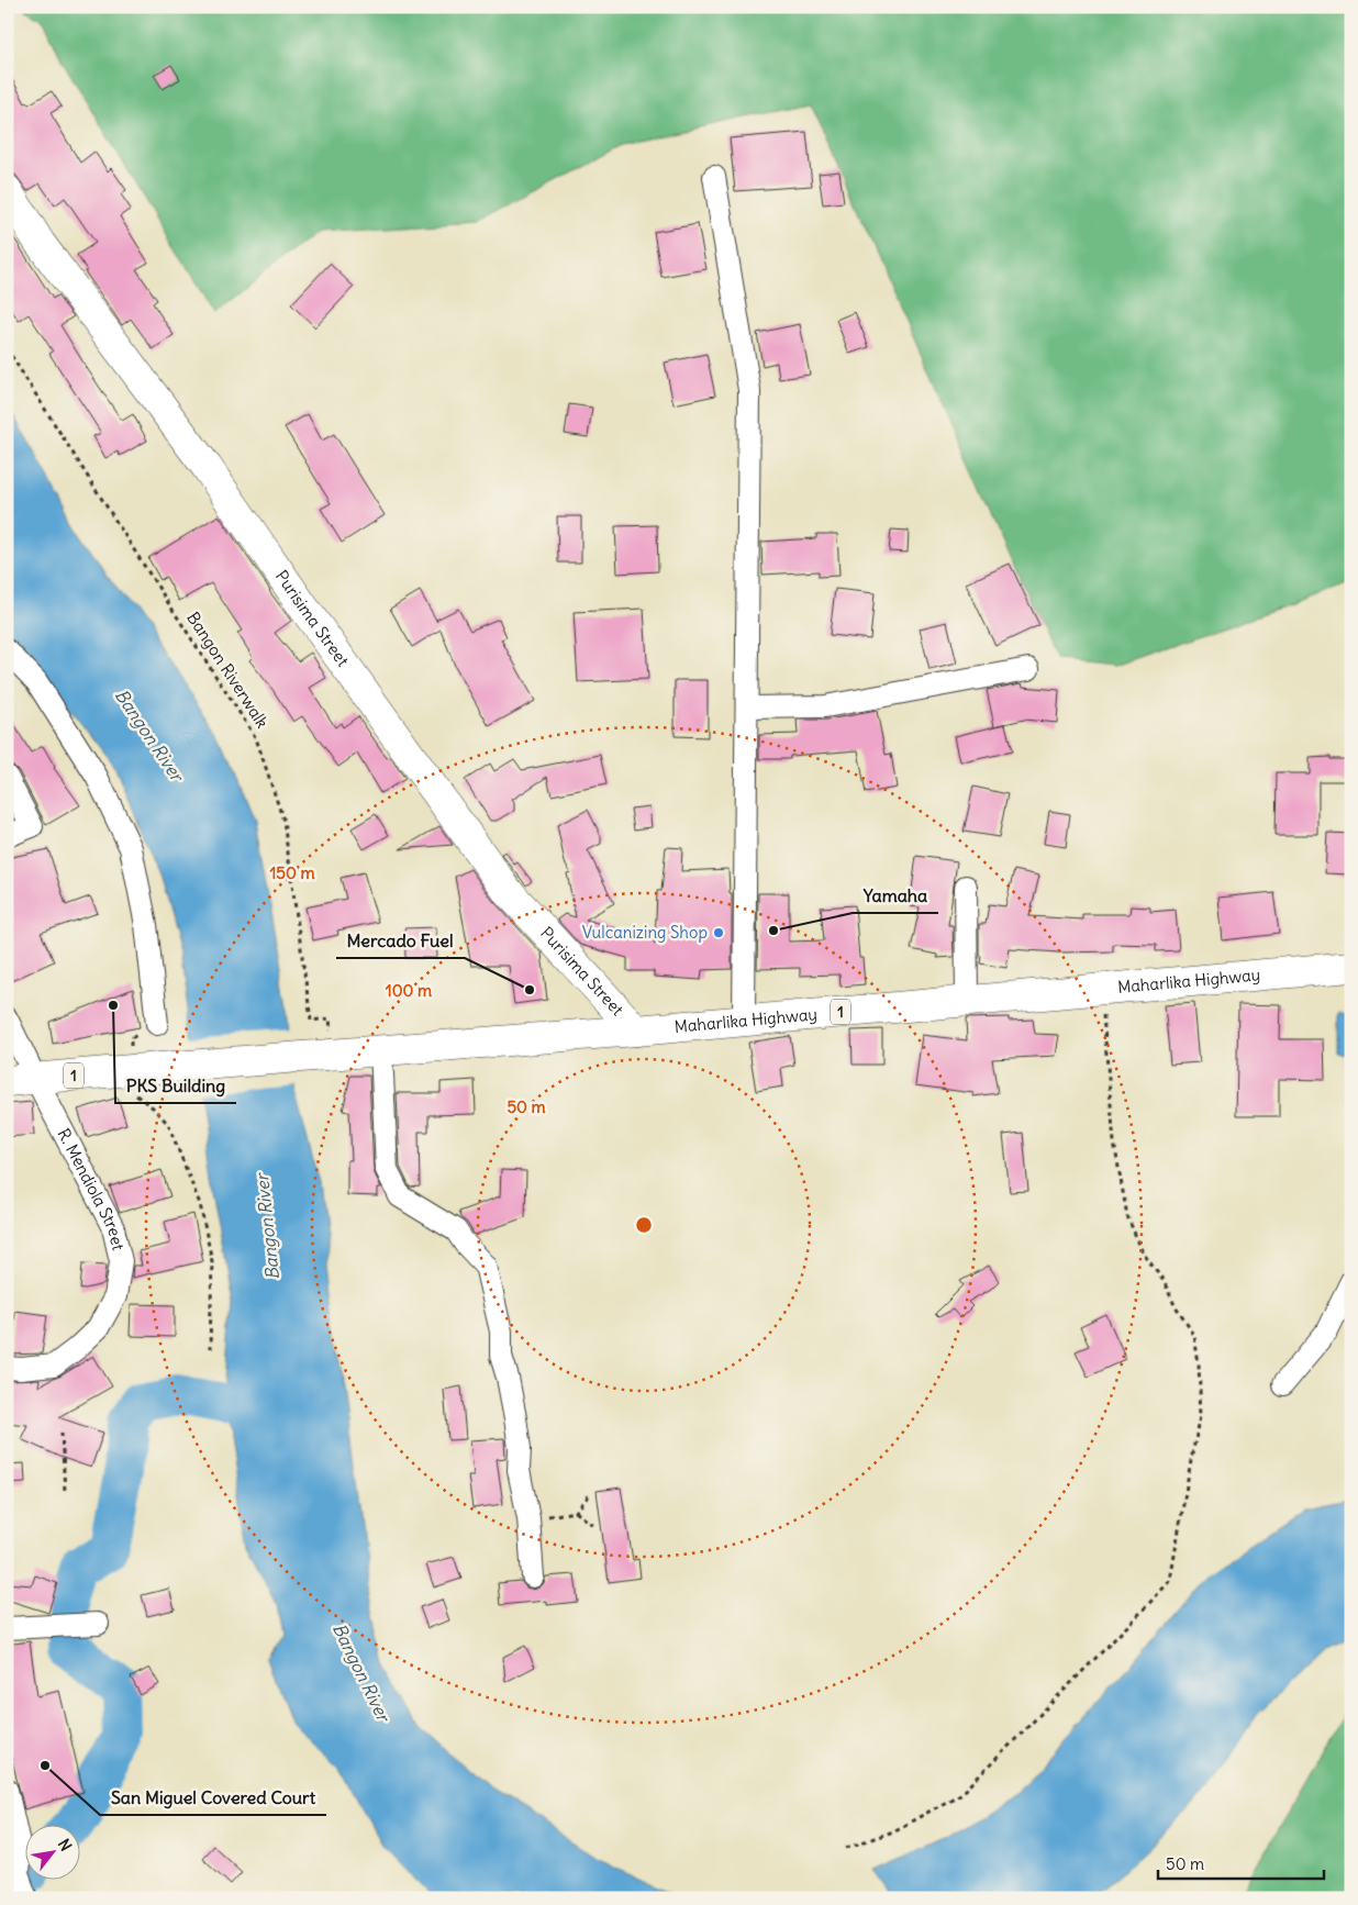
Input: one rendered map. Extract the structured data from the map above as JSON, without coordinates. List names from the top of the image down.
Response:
{
  "streets": {
    "main road": ["Purisima Street", "Maharlika Highway", "1"],
    "street": ["R. Mendiola Street"],
    "path": ["Bangon Riverwalk"]
  },
  "crossings": [
    ["Purisima Street", "Maharlika Highway"],
    ["Bangon Riverwalk", "Maharlika Highway"],
    ["Maharlika Highway", "1"],
    ["1", "R. Mendiola Street"]
  ],
  "water": ["Bangon River"],
  "places": [
    "Yamaha",
    "Vulcanizing Shop",
    "Mercado Fuel",
    "PKS Building",
    "San Miguel Covered Court"
  ],
  "scale_bar": "50 m",
  "north": "top right",
  "rings": ["150 m", "100 m", "50 m"]
}
